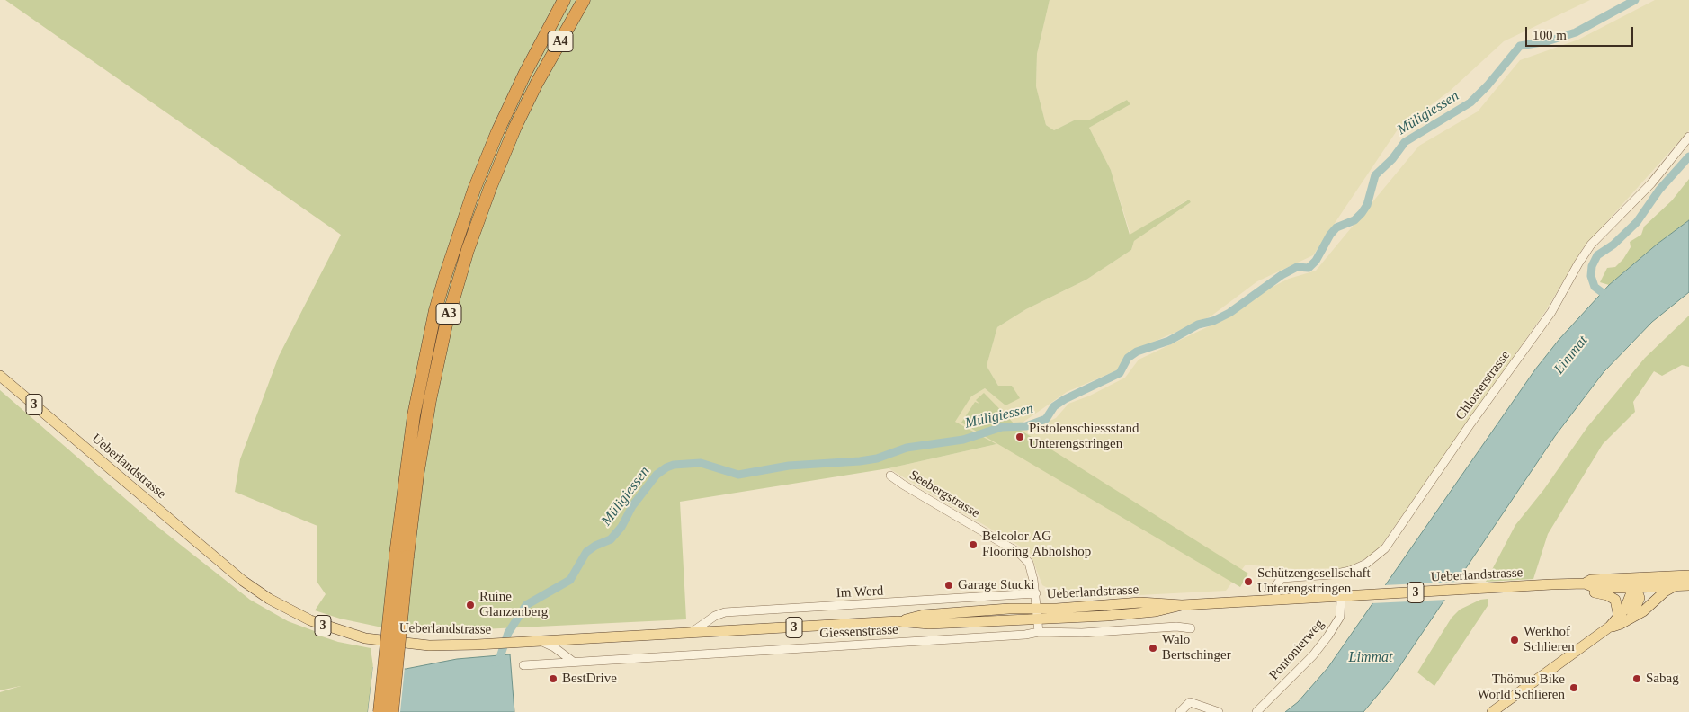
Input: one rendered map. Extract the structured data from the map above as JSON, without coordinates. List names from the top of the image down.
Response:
{
  "streets": {
    "highway": ["A4", "A3"],
    "main road": ["3", "Ueberlandstrasse"],
    "street": [
      "Chlosterstrasse",
      "Seebergstrasse",
      "Im Werd",
      "Giessenstrasse",
      "Pontonierweg"
    ]
  },
  "crossings": [
    ["A4", "A3"],
    ["Chlosterstrasse", "Ueberlandstrasse"],
    ["3", "Ueberlandstrasse"],
    ["Ueberlandstrasse", "Seebergstrasse"],
    ["Ueberlandstrasse", "Im Werd"],
    ["Ueberlandstrasse", "Pontonierweg"],
    ["Seebergstrasse", "Im Werd"]
  ],
  "water": ["Müligiessen", "Limmat"],
  "places": [
    "Pistolenschiessstand Unterengstringen",
    "Belcolor AG Flooring Abholshop",
    "Schützengesellschaft Unterengstringen",
    "Garage Stucki",
    "Ruine Glanzenberg",
    "Werkhof Schlieren",
    "Walo Bertschinger",
    "BestDrive",
    "Sabag",
    "Thömus Bike World Schlieren"
  ],
  "scale_bar": "100 m"
}
